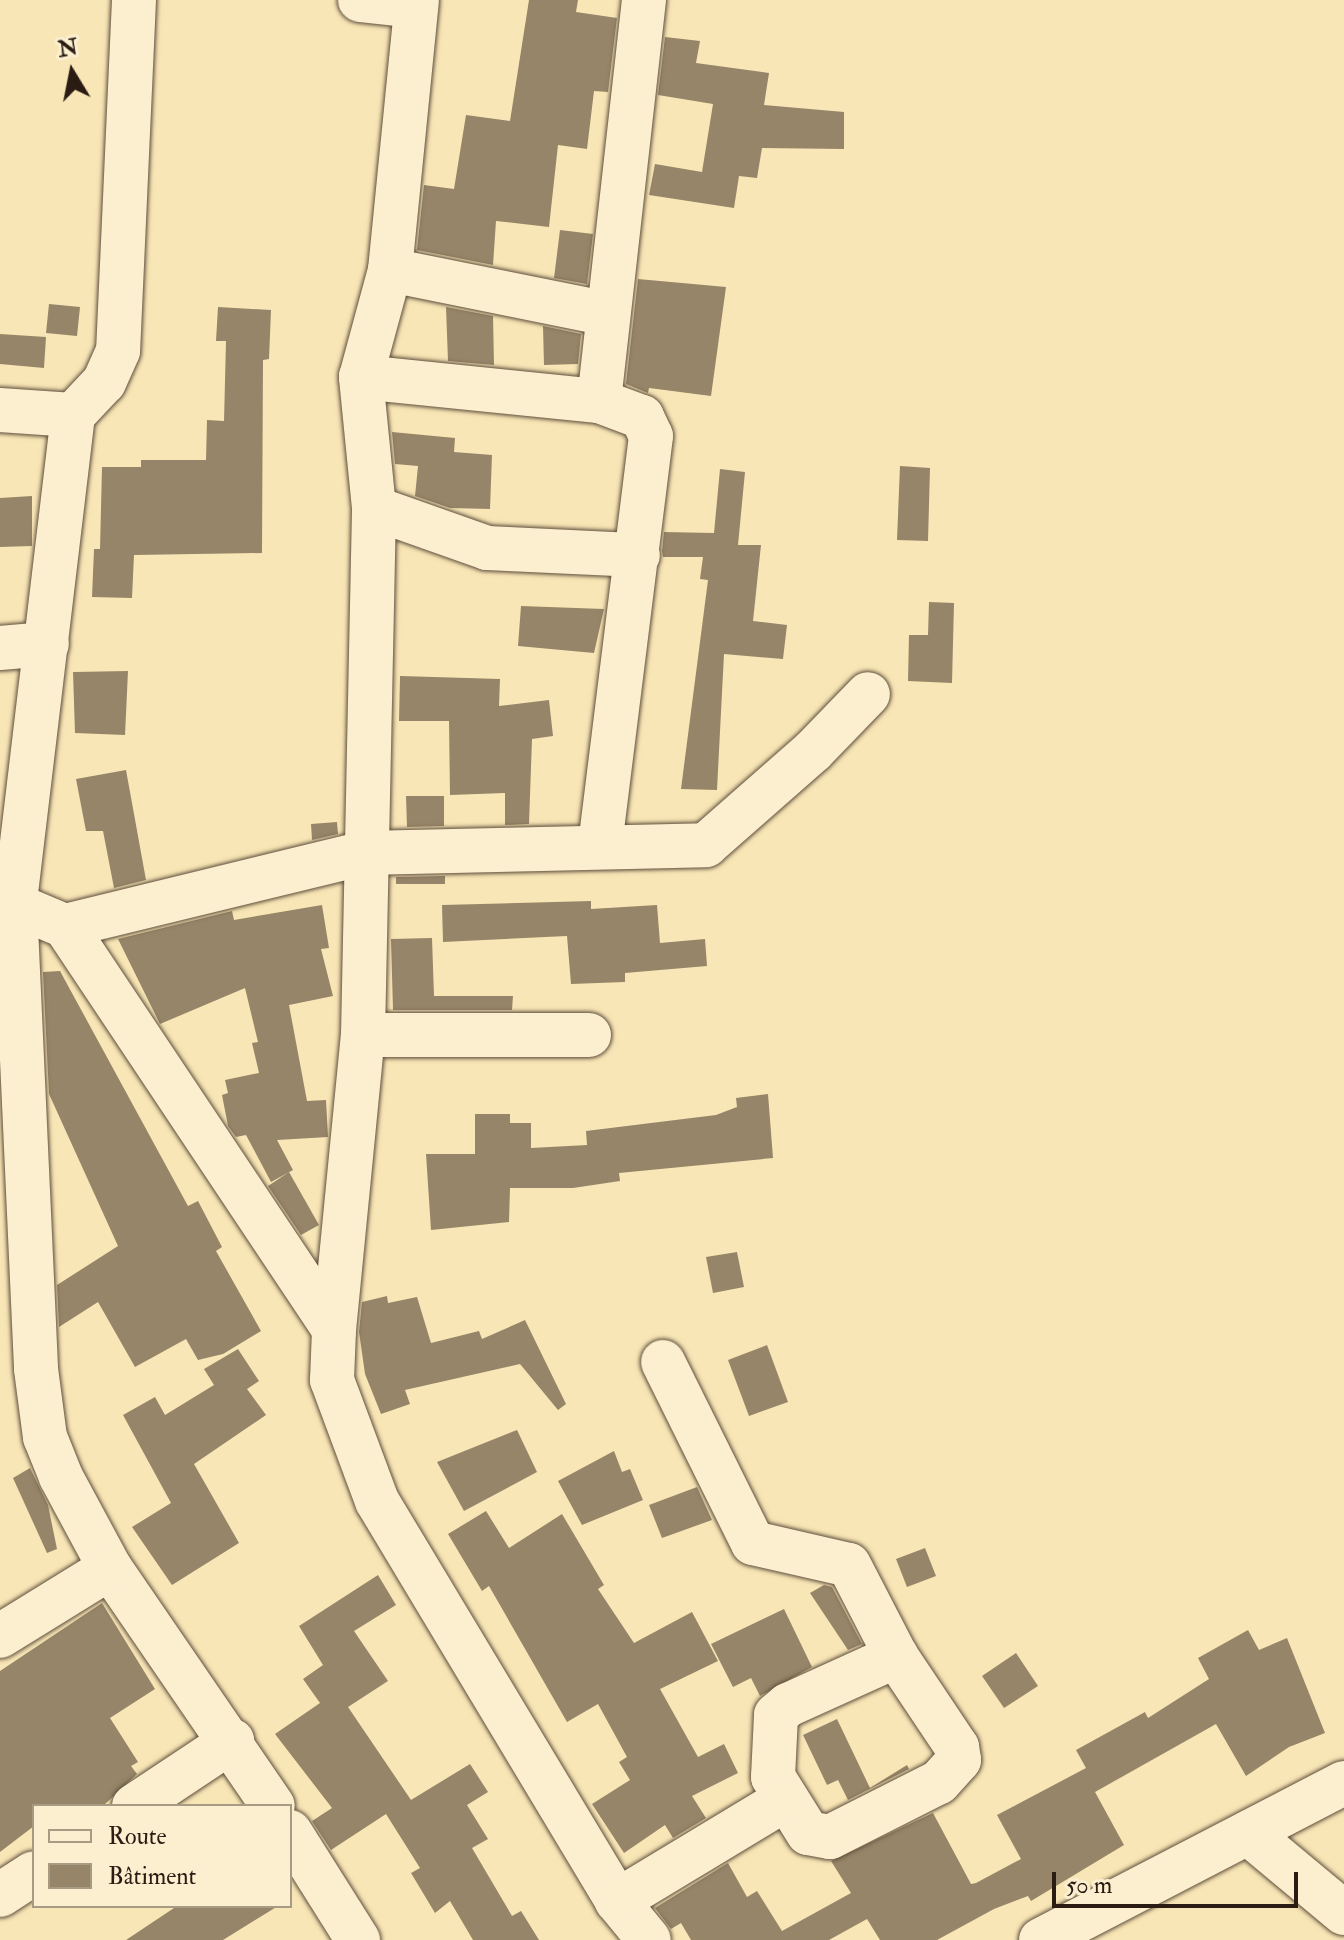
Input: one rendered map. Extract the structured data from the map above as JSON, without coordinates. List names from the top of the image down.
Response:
{
  "legend": ["Route", "Bâtiment"],
  "scale_bar": "50 m",
  "north": "top"
}
